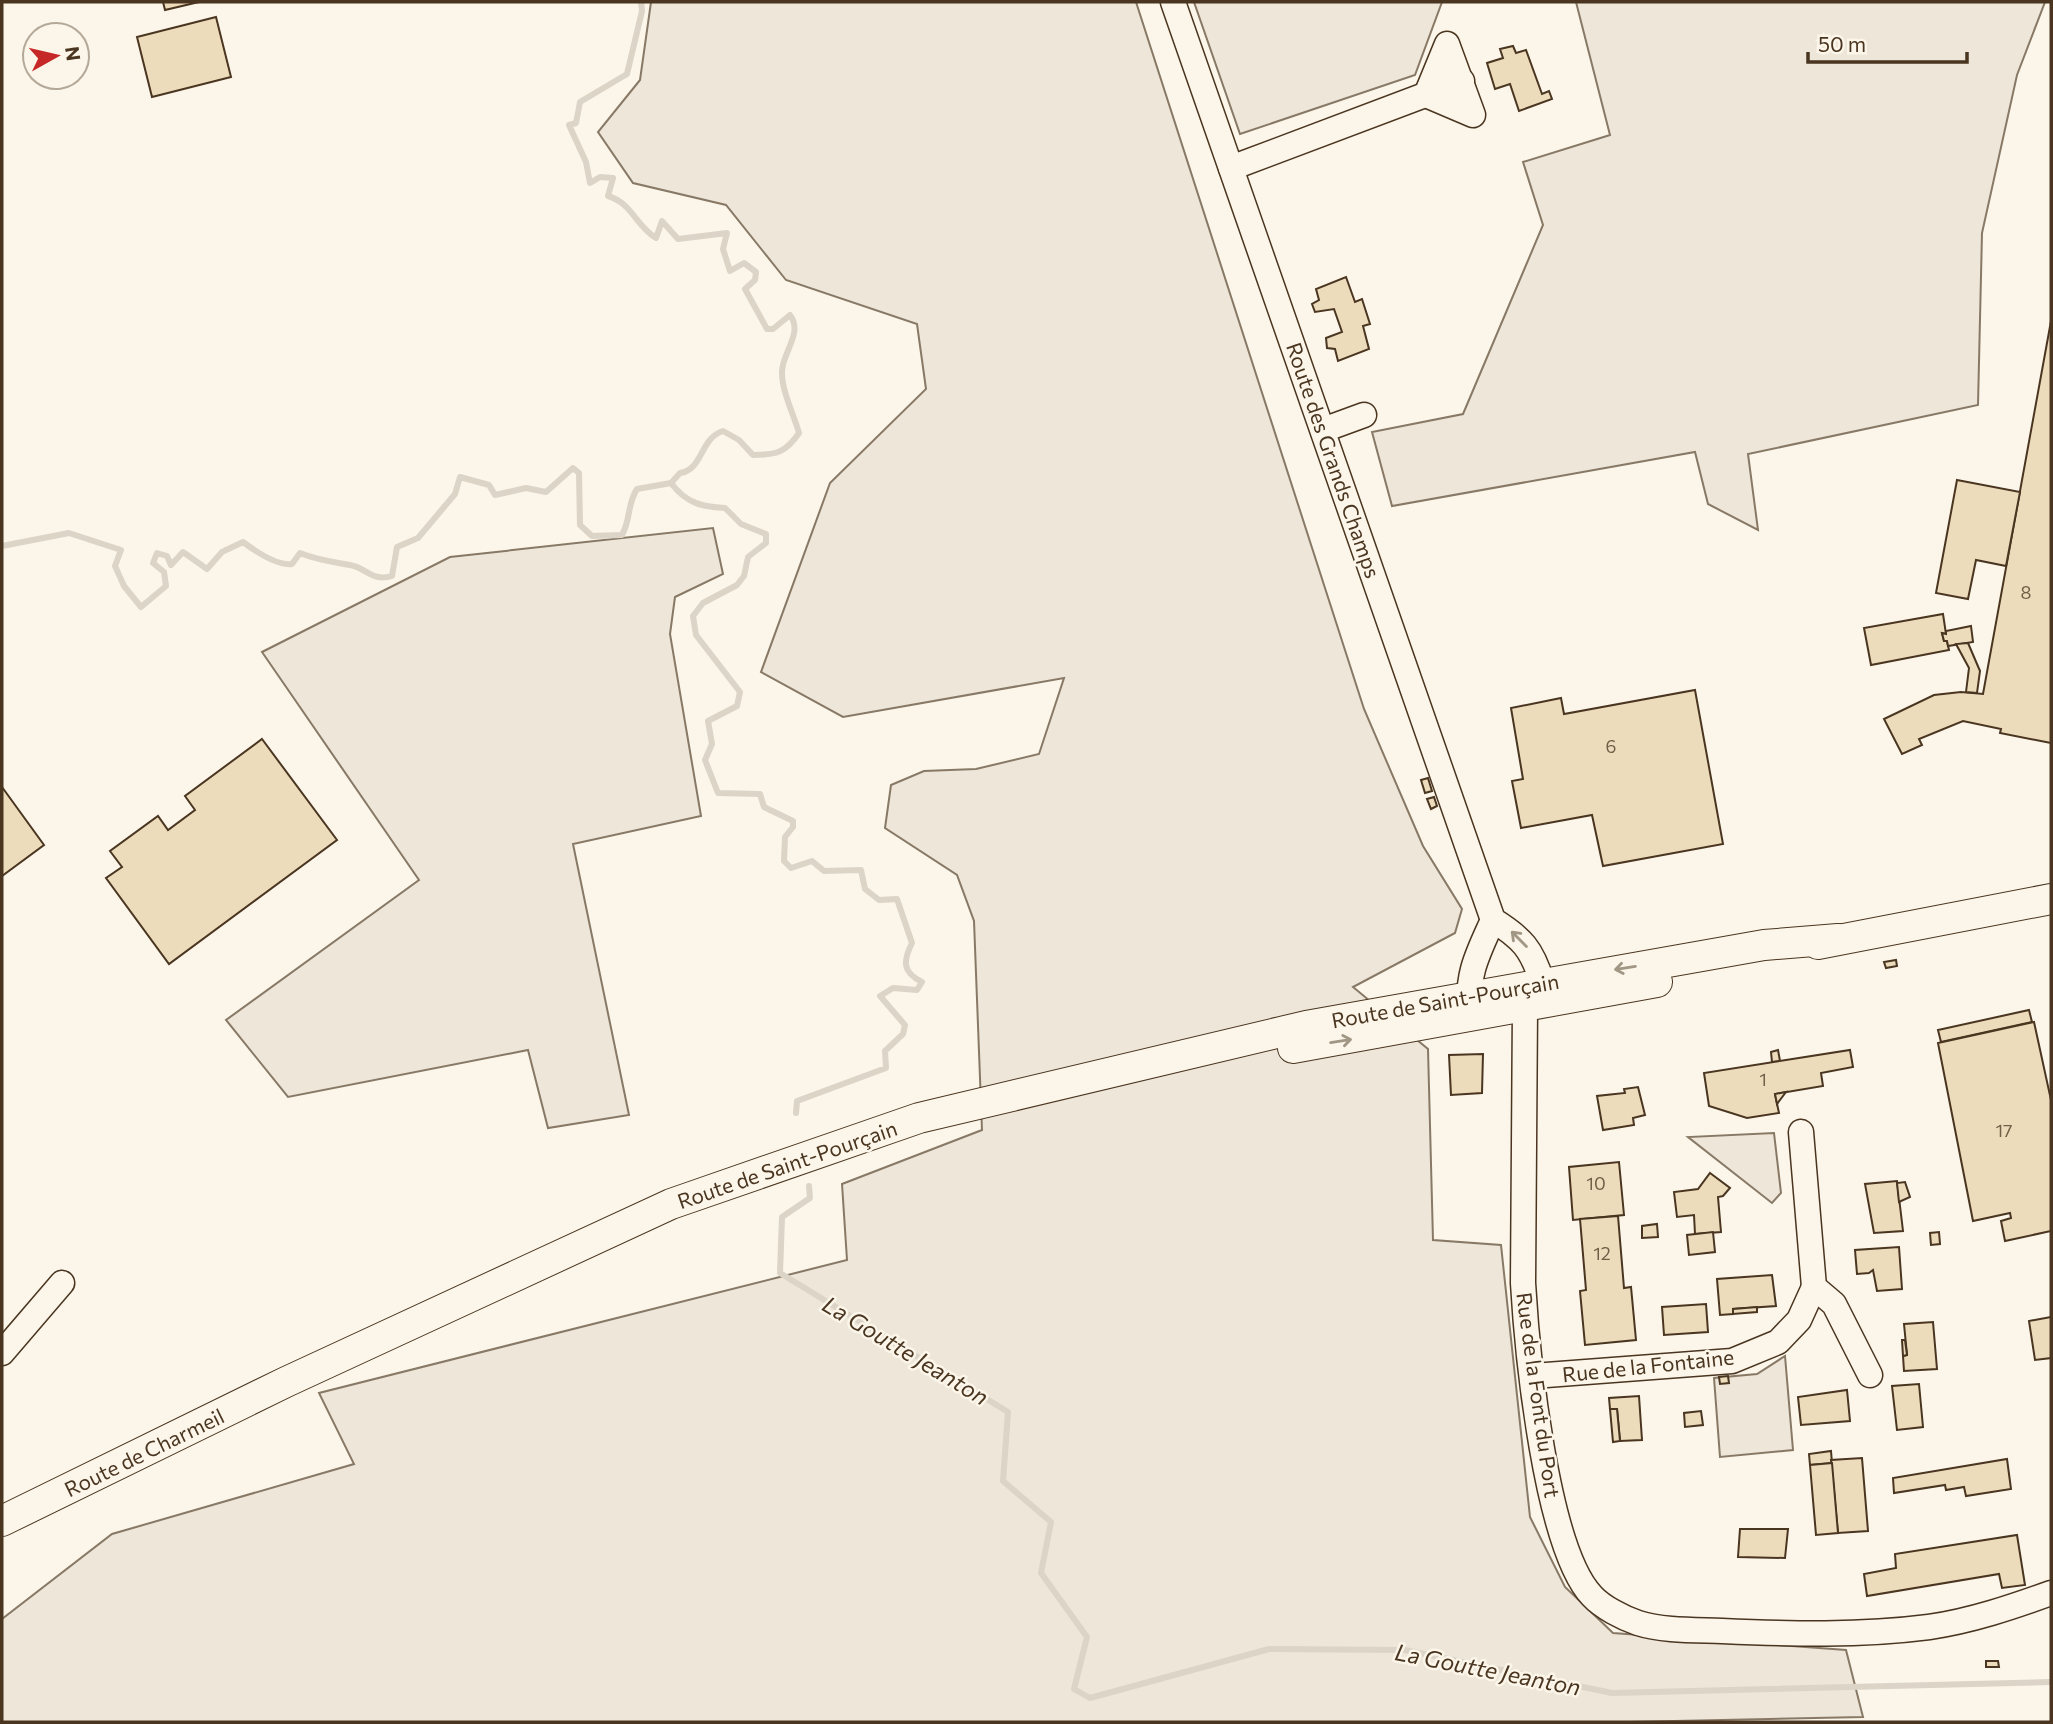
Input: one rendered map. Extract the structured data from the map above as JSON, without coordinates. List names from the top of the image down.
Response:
{
  "streets": {
    "main road": ["Route de Saint-Pourçain", "Route de Charmeil"],
    "street": ["Route des Grands Champs", "Rue de la Fontaine", "Rue de la Font du Port"]
  },
  "crossings": [
    ["Route de Saint-Pourçain", "Rue de la Font du Port"],
    ["Route de Saint-Pourçain", "Route de Charmeil"],
    ["Rue de la Fontaine", "Rue de la Font du Port"]
  ],
  "water": ["La Goutte Jeanton"],
  "house_numbers": [
    "8",
    "6",
    "1",
    "17",
    "10",
    "12"
  ],
  "scale_bar": "50 m",
  "north": "right"
}
